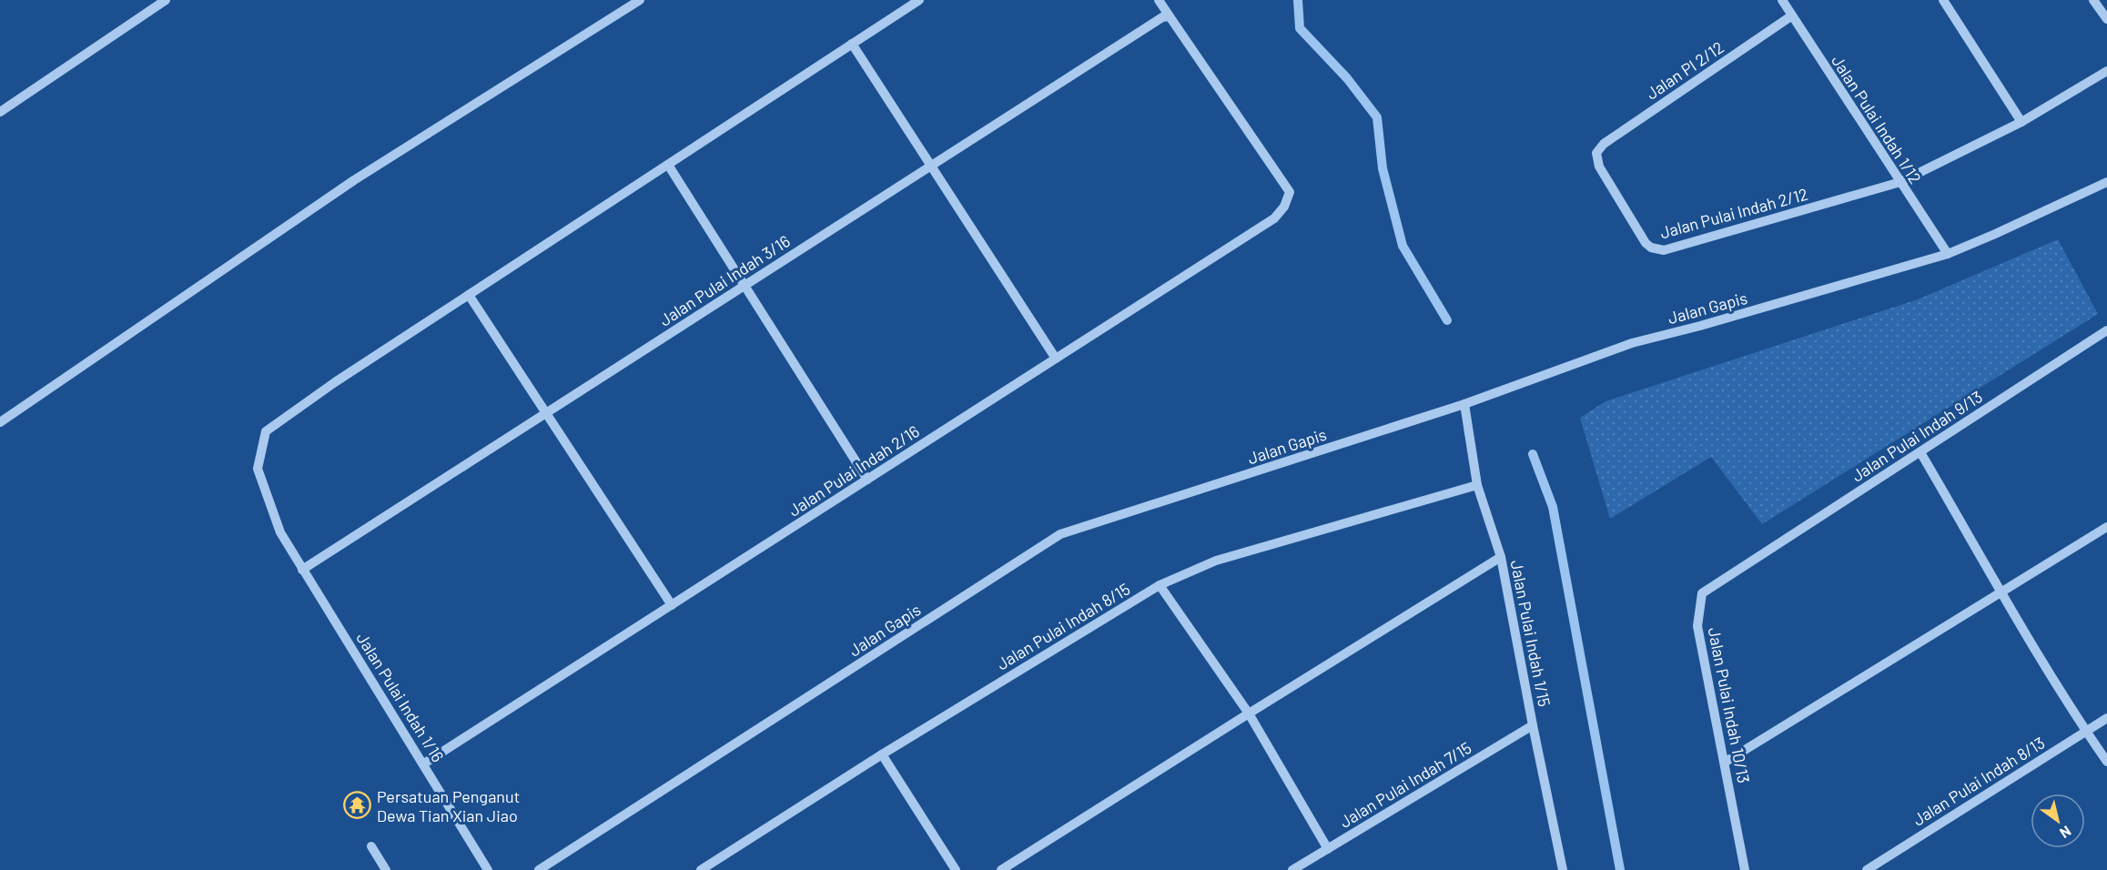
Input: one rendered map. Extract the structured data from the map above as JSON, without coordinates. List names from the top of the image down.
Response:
{
  "streets": {
    "street": [
      "Jalan PI 2/12",
      "Jalan Pulai Indah 1/12",
      "Jalan Pulai Indah 2/12",
      "Jalan Pulai Indah 3/16",
      "Jalan Gapis",
      "Jalan Pulai Indah 9/13",
      "Jalan Pulai Indah 2/16",
      "Jalan Pulai Indah 8/15",
      "Jalan Pulai Indah 1/15",
      "Jalan Pulai Indah 1/16",
      "Jalan Pulai Indah 10/13",
      "Jalan Pulai Indah 8/13",
      "Jalan Pulai Indah 7/15"
    ]
  },
  "crossings": [
    ["Jalan PI 2/12", "Jalan Pulai Indah 1/12"],
    ["Jalan PI 2/12", "Jalan Pulai Indah 2/12"],
    ["Jalan Pulai Indah 1/12", "Jalan Pulai Indah 2/12"],
    ["Jalan Pulai Indah 1/12", "Jalan Gapis"],
    ["Jalan Pulai Indah 3/16", "Jalan Pulai Indah 2/16"],
    ["Jalan Pulai Indah 3/16", "Jalan Pulai Indah 1/16"],
    ["Jalan Gapis", "Jalan Pulai Indah 1/15"],
    ["Jalan Pulai Indah 9/13", "Jalan Pulai Indah 10/13"],
    ["Jalan Pulai Indah 2/16", "Jalan Pulai Indah 1/16"],
    ["Jalan Pulai Indah 8/15", "Jalan Pulai Indah 1/15"],
    ["Jalan Pulai Indah 1/15", "Jalan Pulai Indah 7/15"]
  ],
  "places": {
    "temple": ["Persatuan Penganut Dewa Tian Xian Jiao"]
  },
  "north": "bottom right"
}
